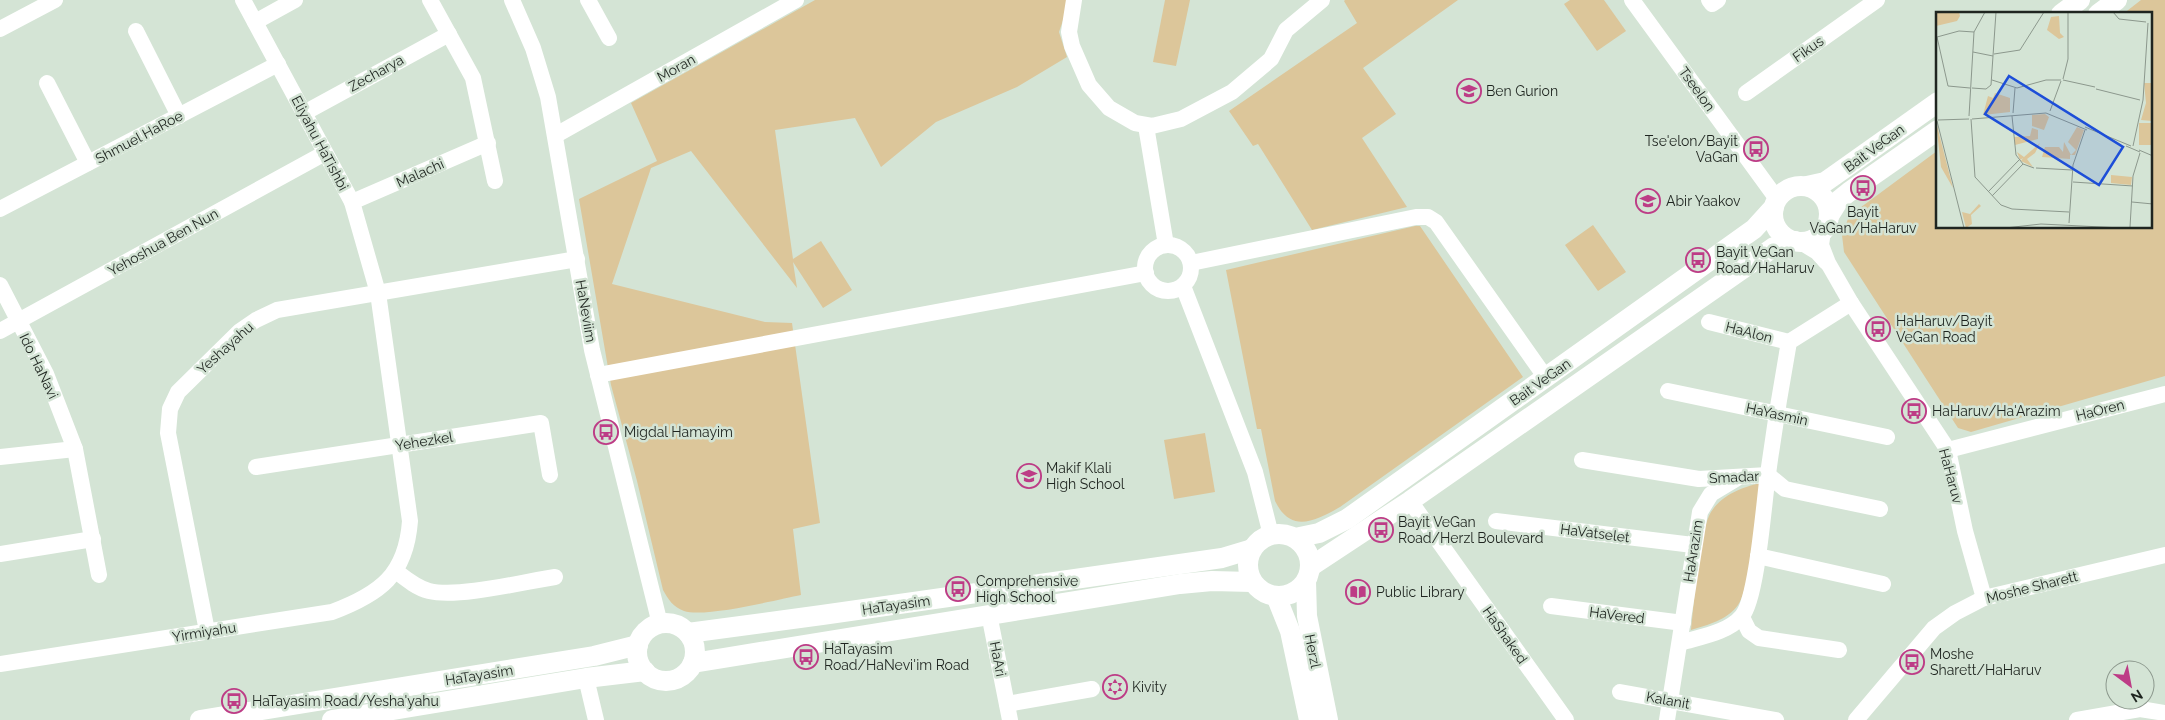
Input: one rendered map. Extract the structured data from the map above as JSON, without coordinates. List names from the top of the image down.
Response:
{
  "streets": {
    "main road": ["Bait VeGan", "HaTayasim", "Herzl"],
    "street": [
      "Fikus",
      "Moran",
      "Zecharya",
      "Tseelon",
      "Shmuel HaRoe",
      "Eliyahu HaTishbi",
      "Malachi",
      "Yehoshua Ben Nun",
      "HaNeviim",
      "HaAlon",
      "Yeshayahu",
      "Ido HaNavi",
      "HaOren",
      "HaYasmin",
      "Yehezkel",
      "HaHaruv",
      "Smadar",
      "HaVatselet",
      "HaArazim",
      "Moshe Sharett",
      "HaVered",
      "Yirmiyahu",
      "HaShaked",
      "HaAri",
      "Kalanit"
    ]
  },
  "crossings": [
    ["Moran", "HaNeviim"],
    ["Zecharya", "Eliyahu HaTishbi"],
    ["Tseelon", "Bait VeGan"],
    ["Tseelon", "HaHaruv"],
    ["Shmuel HaRoe", "Eliyahu HaTishbi"],
    ["Eliyahu HaTishbi", "Malachi"],
    ["Eliyahu HaTishbi", "Yehoshua Ben Nun"],
    ["Eliyahu HaTishbi", "Yeshayahu"],
    ["Eliyahu HaTishbi", "Yirmiyahu"],
    ["Bait VeGan", "HaHaruv"],
    ["Bait VeGan", "HaTayasim"],
    ["Bait VeGan", "HaShaked"],
    ["Bait VeGan", "Herzl"],
    ["Yehoshua Ben Nun", "Ido HaNavi"],
    ["HaNeviim", "Yeshayahu"],
    ["HaNeviim", "HaTayasim"],
    ["Yeshayahu", "Yirmiyahu"],
    ["HaOren", "HaHaruv"],
    ["Yehezkel", "Yirmiyahu"],
    ["HaHaruv", "Moshe Sharett"],
    ["Smadar", "HaArazim"],
    ["HaVatselet", "HaArazim"],
    ["HaArazim", "HaVered"],
    ["HaArazim", "Kalanit"],
    ["HaTayasim", "Herzl"],
    ["HaTayasim", "HaAri"]
  ],
  "places": {
    "school or university": ["Ben Gurion", "Abir Yaakov", "Makif Klali High School"],
    "bus stop": [
      "Tse'elon/Bayit VaGan",
      "Bayit VaGan/HaHaruv",
      "Bayit VeGan Road/HaHaruv",
      "HaHaruv/Bayit VeGan Road",
      "HaHaruv/Ha'Arazim",
      "Migdal Hamayim",
      "Bayit VeGan Road/Herzl Boulevard",
      "Comprehensive High School",
      "HaTayasim Road/HaNevi'im Road",
      "Moshe Sharett/HaHaruv",
      "HaTayasim Road/Yesha'yahu"
    ],
    "library": ["Public Library"],
    "synagogue": ["Kivity"]
  },
  "north": "bottom right"
}
